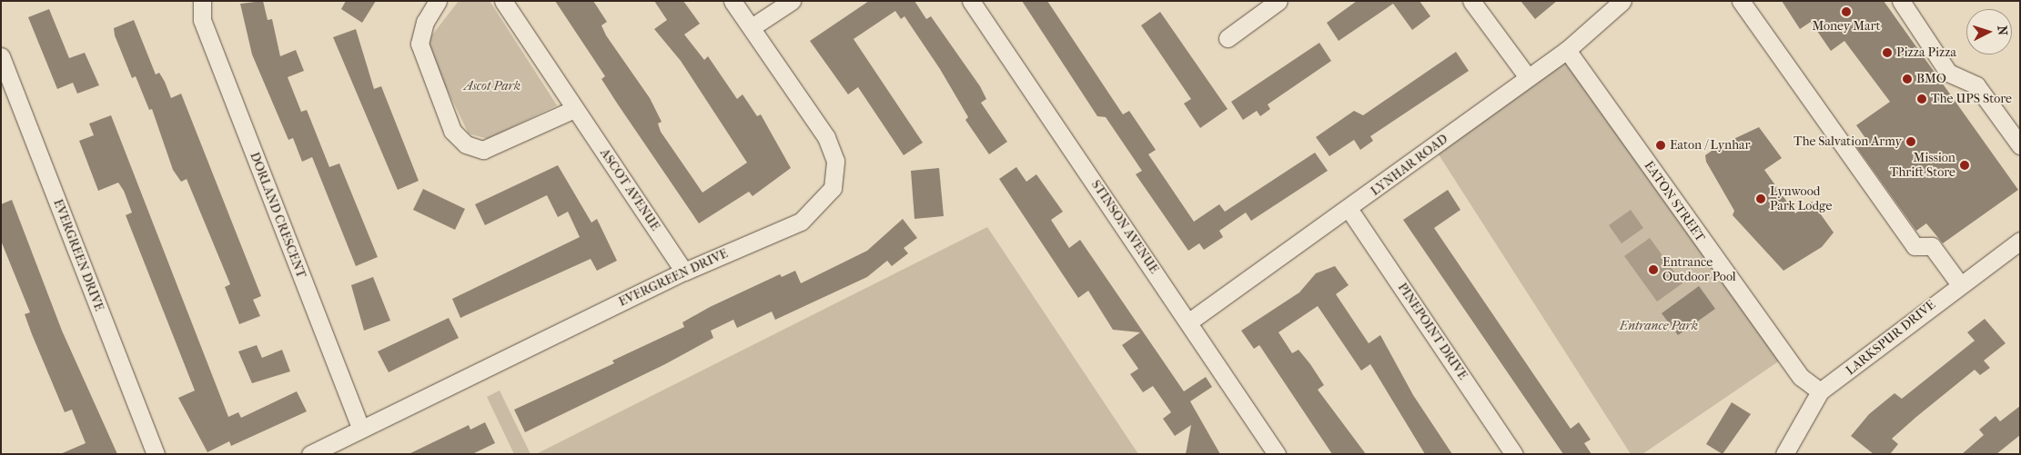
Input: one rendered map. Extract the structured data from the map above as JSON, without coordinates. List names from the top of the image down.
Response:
{
  "streets": {
    "street": [
      "LYNHAR ROAD",
      "ASCOT AVENUE",
      "EATON STREET",
      "DORLAND CRESCENT",
      "STINSON AVENUE",
      "EVERGREEN DRIVE",
      "PINEPOINT DRIVE",
      "LARKSPUR DRIVE"
    ]
  },
  "crossings": [
    ["LYNHAR ROAD", "EATON STREET"],
    ["LYNHAR ROAD", "STINSON AVENUE"],
    ["LYNHAR ROAD", "PINEPOINT DRIVE"],
    ["ASCOT AVENUE", "EVERGREEN DRIVE"],
    ["EATON STREET", "LARKSPUR DRIVE"],
    ["DORLAND CRESCENT", "EVERGREEN DRIVE"]
  ],
  "parks": ["Ascot Park", "Entrance Park"],
  "places": [
    "Money Mart",
    "Pizza Pizza",
    "BMO",
    "The UPS Store",
    "The Salvation Army",
    "Eaton / Lynhar",
    "Mission Thrift Store",
    "Lynwood Park Lodge",
    "Entrance Outdoor Pool"
  ],
  "north": "right"
}
